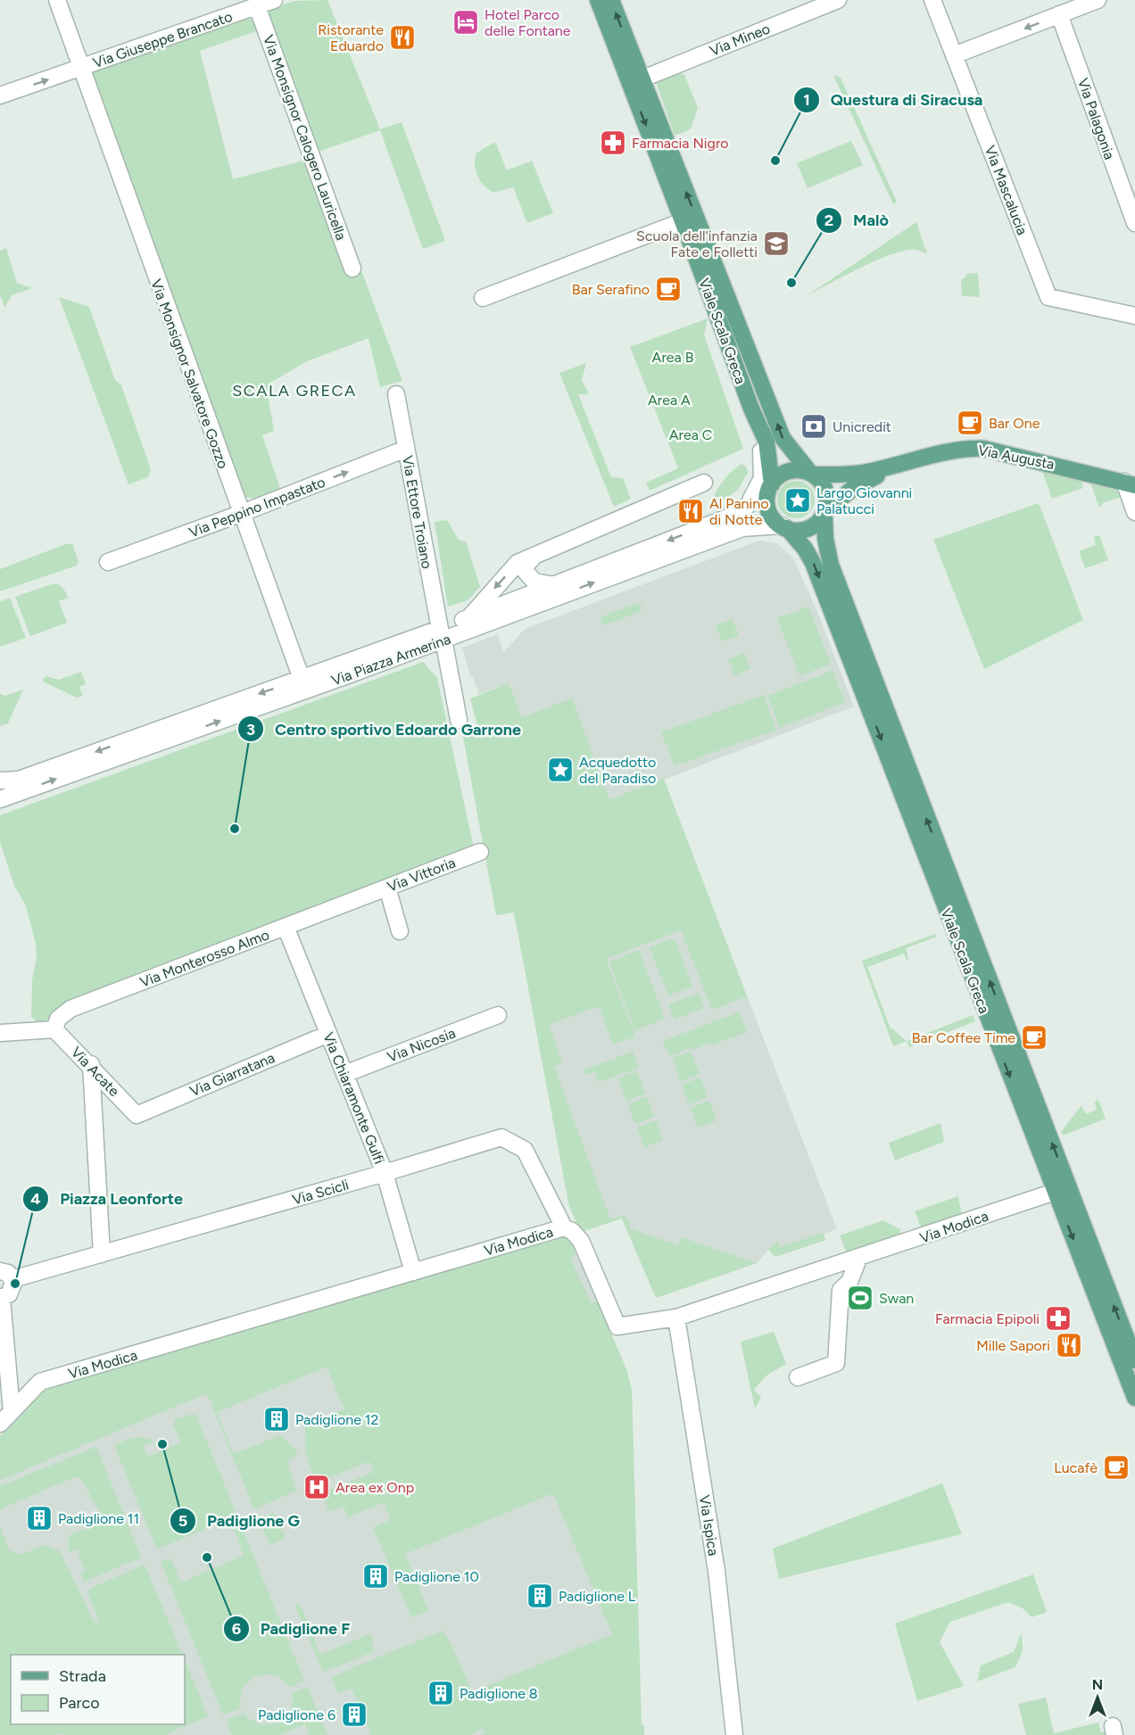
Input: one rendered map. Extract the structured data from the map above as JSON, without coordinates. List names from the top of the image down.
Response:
{
  "streets": {
    "main road": ["Viale Scala Greca", "Via Augusta"],
    "street": [
      "Via Giuseppe Brancato",
      "Via Mineo",
      "Via Palagonia",
      "Via Monsignor Calogero Lauricella",
      "Via Mascalucia",
      "Via Monsignor Salvatore Gozzo",
      "Via Peppino Impastato",
      "Via Ettore Troiano",
      "Via Piazza Armerina",
      "Via Vittoria",
      "Via Monterosso Almo",
      "Via Nicosia",
      "Via Acate",
      "Via Giarratana",
      "Via Chiaramonte Gulfi",
      "Via Scicli",
      "Via Modica",
      "Via Ispica"
    ]
  },
  "crossings": [
    ["Via Giuseppe Brancato", "Via Monsignor Calogero Lauricella"],
    ["Via Giuseppe Brancato", "Via Monsignor Salvatore Gozzo"],
    ["Via Mineo", "Viale Scala Greca"],
    ["Viale Scala Greca", "Via Piazza Armerina"],
    ["Viale Scala Greca", "Via Modica"],
    ["Via Monsignor Salvatore Gozzo", "Via Peppino Impastato"],
    ["Via Monsignor Salvatore Gozzo", "Via Piazza Armerina"],
    ["Via Peppino Impastato", "Via Ettore Troiano"],
    ["Via Ettore Troiano", "Via Piazza Armerina"],
    ["Via Vittoria", "Via Monterosso Almo"],
    ["Via Monterosso Almo", "Via Acate"],
    ["Via Monterosso Almo", "Via Chiaramonte Gulfi"],
    ["Via Nicosia", "Via Chiaramonte Gulfi"],
    ["Via Acate", "Via Giarratana"],
    ["Via Giarratana", "Via Chiaramonte Gulfi"],
    ["Via Chiaramonte Gulfi", "Via Scicli"],
    ["Via Chiaramonte Gulfi", "Via Modica"],
    ["Via Scicli", "Via Modica"],
    ["Via Modica", "Via Ispica"]
  ],
  "one_way": ["Via Peppino Impastato"],
  "districts": ["SCALA GRECA"],
  "parks": ["Area B", "Area A", "Area C"],
  "places": {
    "hotel": ["Hotel Parco delle Fontane"],
    "restaurant": ["Ristorante Eduardo", "Al Panino di Notte", "Mille Sapori"],
    "pharmacy": ["Farmacia Nigro", "Farmacia Epipoli"],
    "other": [
      "Questura di Siracusa",
      "Malò",
      "Centro sportivo Edoardo Garrone",
      "Piazza Leonforte",
      "Padiglione G",
      "Padiglione F"
    ],
    "school or university": ["Scuola dell'infanzia Fate e Folletti"],
    "cafe": [
      "Bar Serafino",
      "Bar One",
      "Bar Coffee Time",
      "Lucafè"
    ],
    "bank": ["Unicredit"],
    "place": ["Largo Giovanni Palatucci", "Acquedotto del Paradiso"],
    "sports": ["Swan"],
    "building": [
      "Padiglione 12",
      "Padiglione 11",
      "Padiglione 10",
      "Padiglione L",
      "Padiglione 8",
      "Padiglione 6"
    ],
    "hospital": ["Area ex Onp"]
  },
  "legend": ["Strada", "Parco"],
  "north": "top"
}
